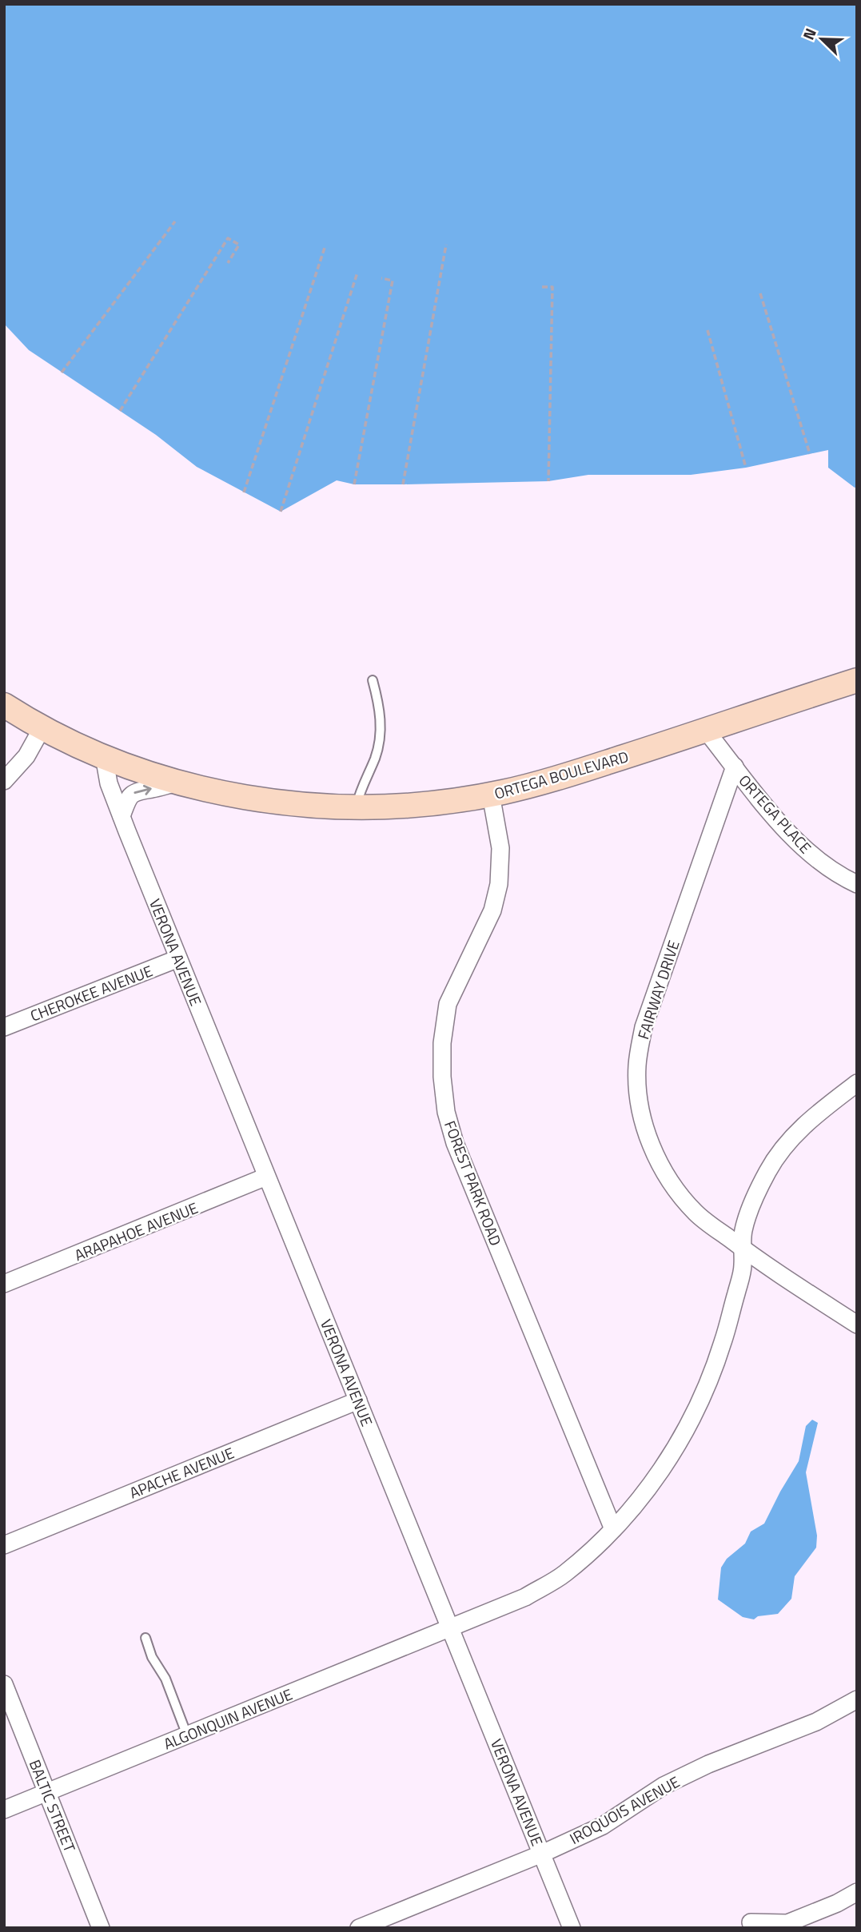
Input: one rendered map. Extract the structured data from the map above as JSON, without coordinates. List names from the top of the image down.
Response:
{
  "streets": {
    "main road": ["ORTEGA BOULEVARD"],
    "street": [
      "ORTEGA PLACE",
      "VERONA AVENUE",
      "FAIRWAY DRIVE",
      "CHEROKEE AVENUE",
      "FOREST PARK ROAD",
      "ARAPAHOE AVENUE",
      "APACHE AVENUE",
      "ALGONQUIN AVENUE",
      "BALTIC STREET",
      "IROQUOIS AVENUE"
    ]
  },
  "crossings": [
    ["ORTEGA BOULEVARD", "ORTEGA PLACE"],
    ["ORTEGA BOULEVARD", "VERONA AVENUE"],
    ["ORTEGA BOULEVARD", "FOREST PARK ROAD"],
    ["ORTEGA PLACE", "FAIRWAY DRIVE"],
    ["VERONA AVENUE", "CHEROKEE AVENUE"],
    ["VERONA AVENUE", "ARAPAHOE AVENUE"],
    ["VERONA AVENUE", "APACHE AVENUE"],
    ["VERONA AVENUE", "ALGONQUIN AVENUE"],
    ["VERONA AVENUE", "IROQUOIS AVENUE"],
    ["FAIRWAY DRIVE", "ALGONQUIN AVENUE"],
    ["FOREST PARK ROAD", "ALGONQUIN AVENUE"],
    ["ALGONQUIN AVENUE", "BALTIC STREET"]
  ],
  "north": "top left"
}
